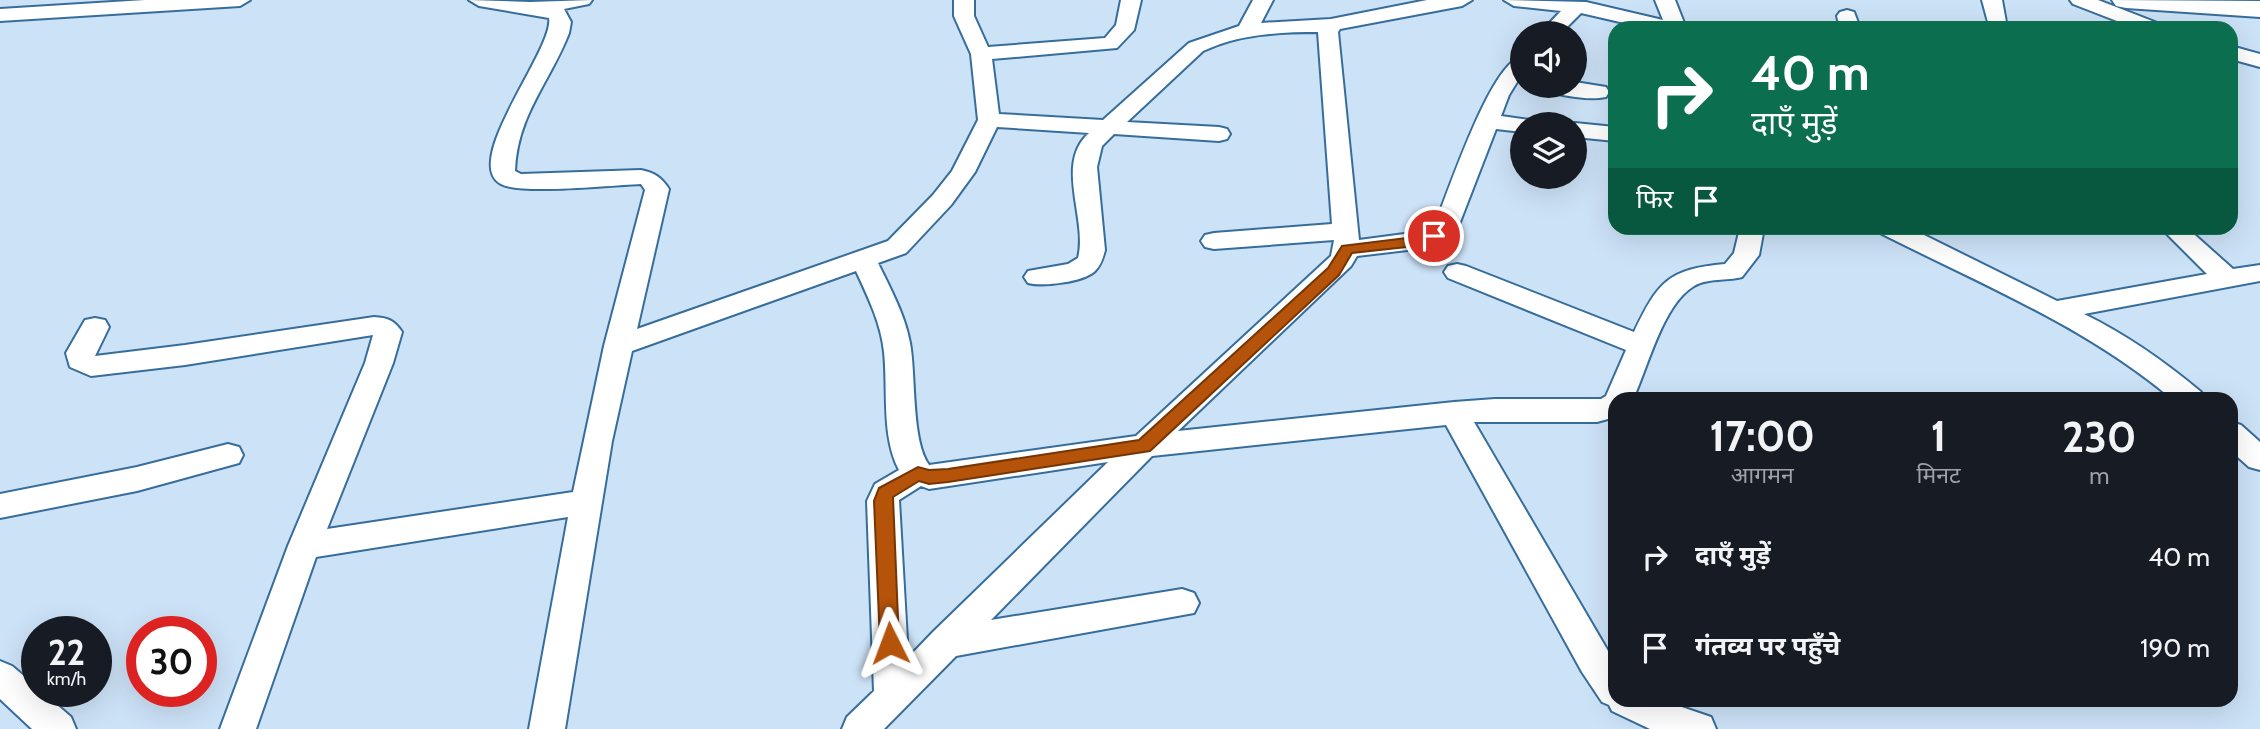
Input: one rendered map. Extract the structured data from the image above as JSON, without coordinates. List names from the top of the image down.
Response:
{
  "page": {
    "turn": ["40 m", "दाएँ मुड़ें"],
    "then": "फिर",
    "eta": [
      "17:00",
      "आगमन",
      "1",
      "मिनट",
      "230",
      "m"
    ],
    "list": [
      {
        "name": "दाएँ मुड़ें",
        "value": "40 m"
      },
      {
        "name": "गंतव्य पर पहुँचे",
        "value": "190 m"
      }
    ],
    "speed": "22 km/h",
    "limit": "30"
  }
}
